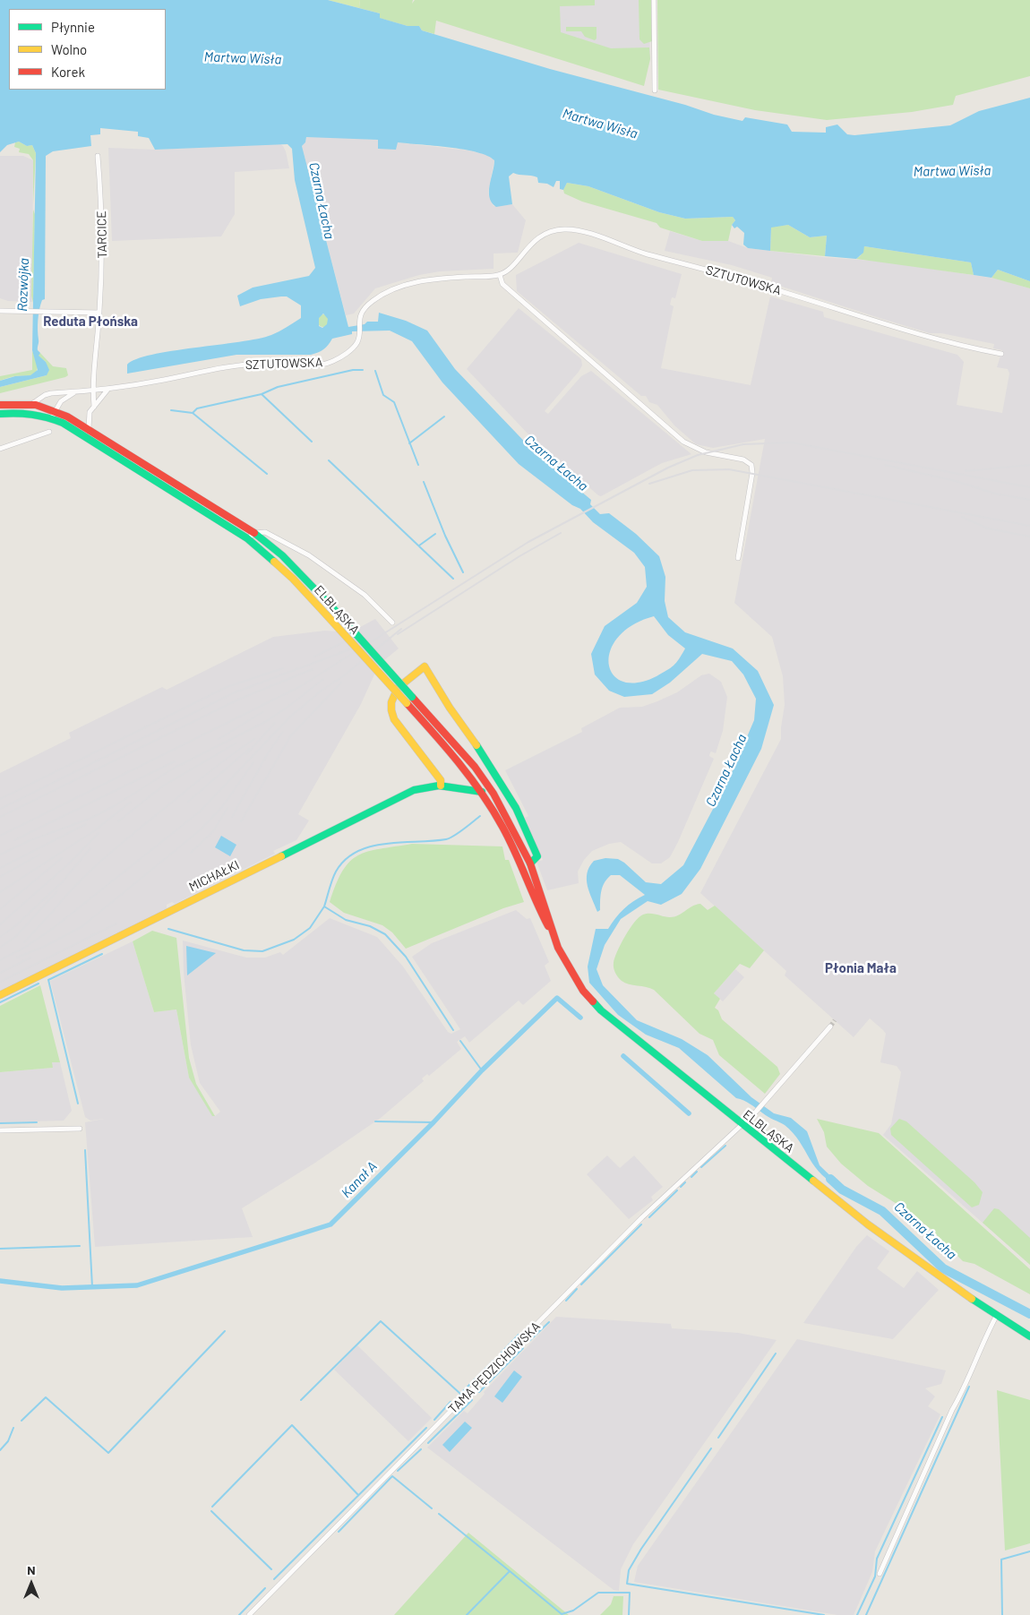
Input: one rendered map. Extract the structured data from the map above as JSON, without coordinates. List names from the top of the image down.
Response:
{
  "streets": {
    "main road": ["ELBLĄSKA", "MICHAŁKI"],
    "street": ["TARCICE", "SZTUTOWSKA", "TAMA PĘDZICHOWSKA"]
  },
  "crossings": [
    ["TARCICE", "SZTUTOWSKA"],
    ["SZTUTOWSKA", "ELBLĄSKA"],
    ["ELBLĄSKA", "MICHAŁKI"],
    ["ELBLĄSKA", "TAMA PĘDZICHOWSKA"]
  ],
  "districts": ["Reduta Płońska", "Płonia Mała"],
  "water": [
    "Martwa Wisła",
    "Czarna Łacha",
    "Rozwójka",
    "Kanał A"
  ],
  "legend": ["Płynnie", "Wolno", "Korek"],
  "north": "top"
}
